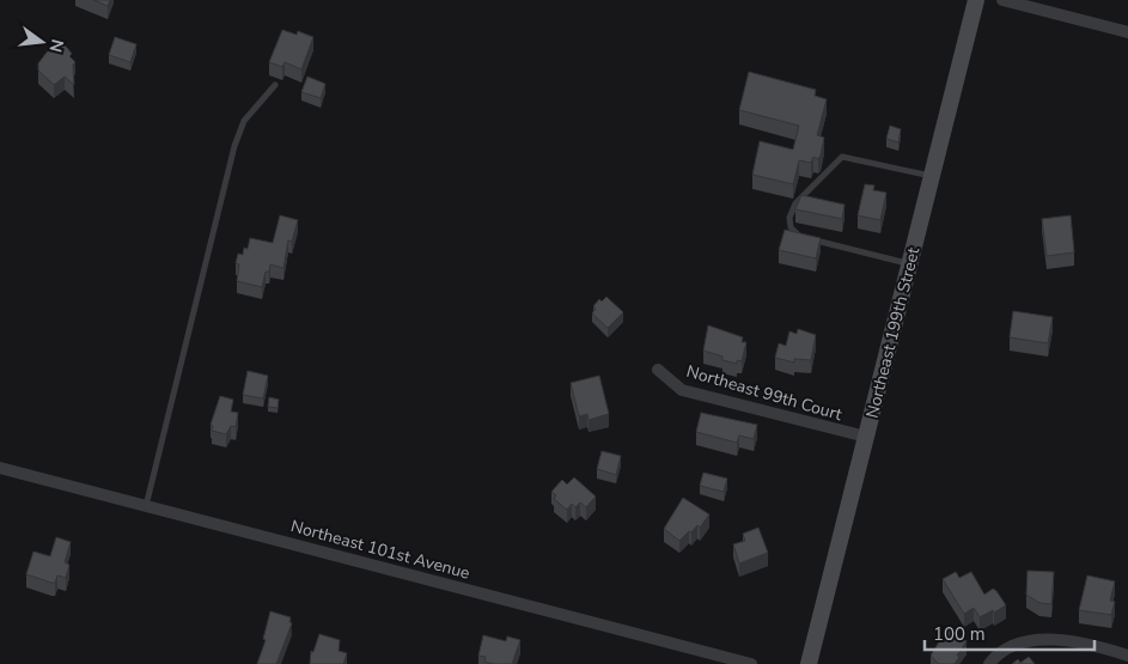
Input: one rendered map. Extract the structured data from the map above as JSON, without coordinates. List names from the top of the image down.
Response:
{
  "streets": {
    "main road": ["Northeast 199th Street"],
    "street": ["Northeast 99th Court", "Northeast 101st Avenue"]
  },
  "crossings": [
    ["Northeast 199th Street", "Northeast 99th Court"]
  ],
  "scale_bar": "100 m",
  "north": "right"
}
